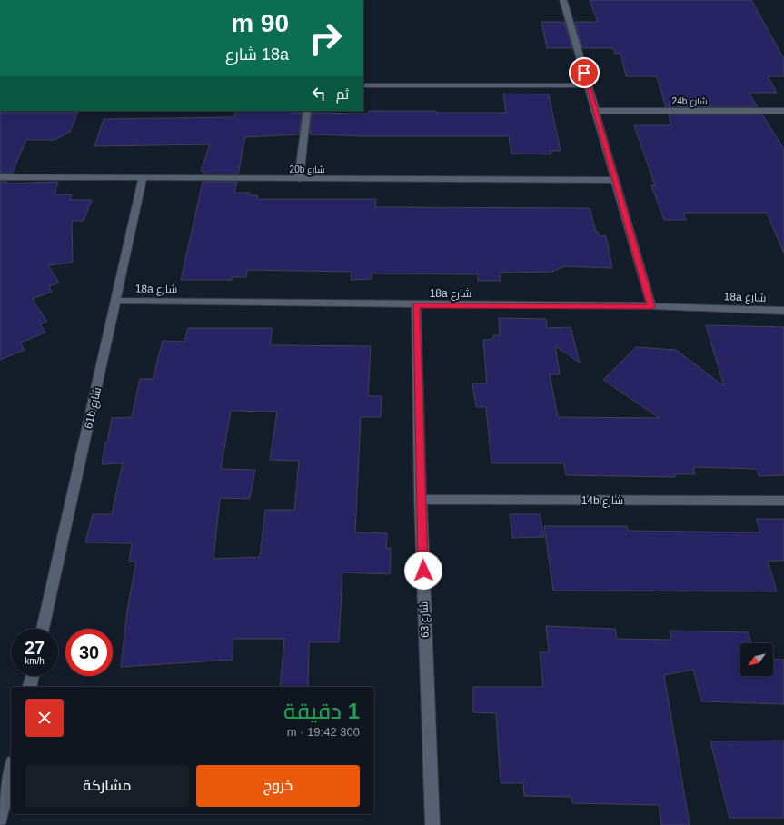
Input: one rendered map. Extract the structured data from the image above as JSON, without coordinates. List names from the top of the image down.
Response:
{
  "streets": {
    "street": [
      "24b شارع",
      "20b شارع",
      "18a شارع",
      "61b شارع",
      "14b شارع",
      "شارع 63"
    ]
  },
  "crossings": [
    ["20b شارع", "61b شارع"],
    ["18a شارع", "61b شارع"],
    ["18a شارع", "شارع 63"],
    ["14b شارع", "شارع 63"]
  ],
  "north": "bottom left",
  "page": {
    "turn": ["90 m", "18a شارع"],
    "then": "ثم",
    "speed": "27 km/h",
    "limit": "30",
    "heading": ["1 دقيقة", "300 m · 19:42"],
    "buttons": ["خروج", "مشاركة"]
  }
}
